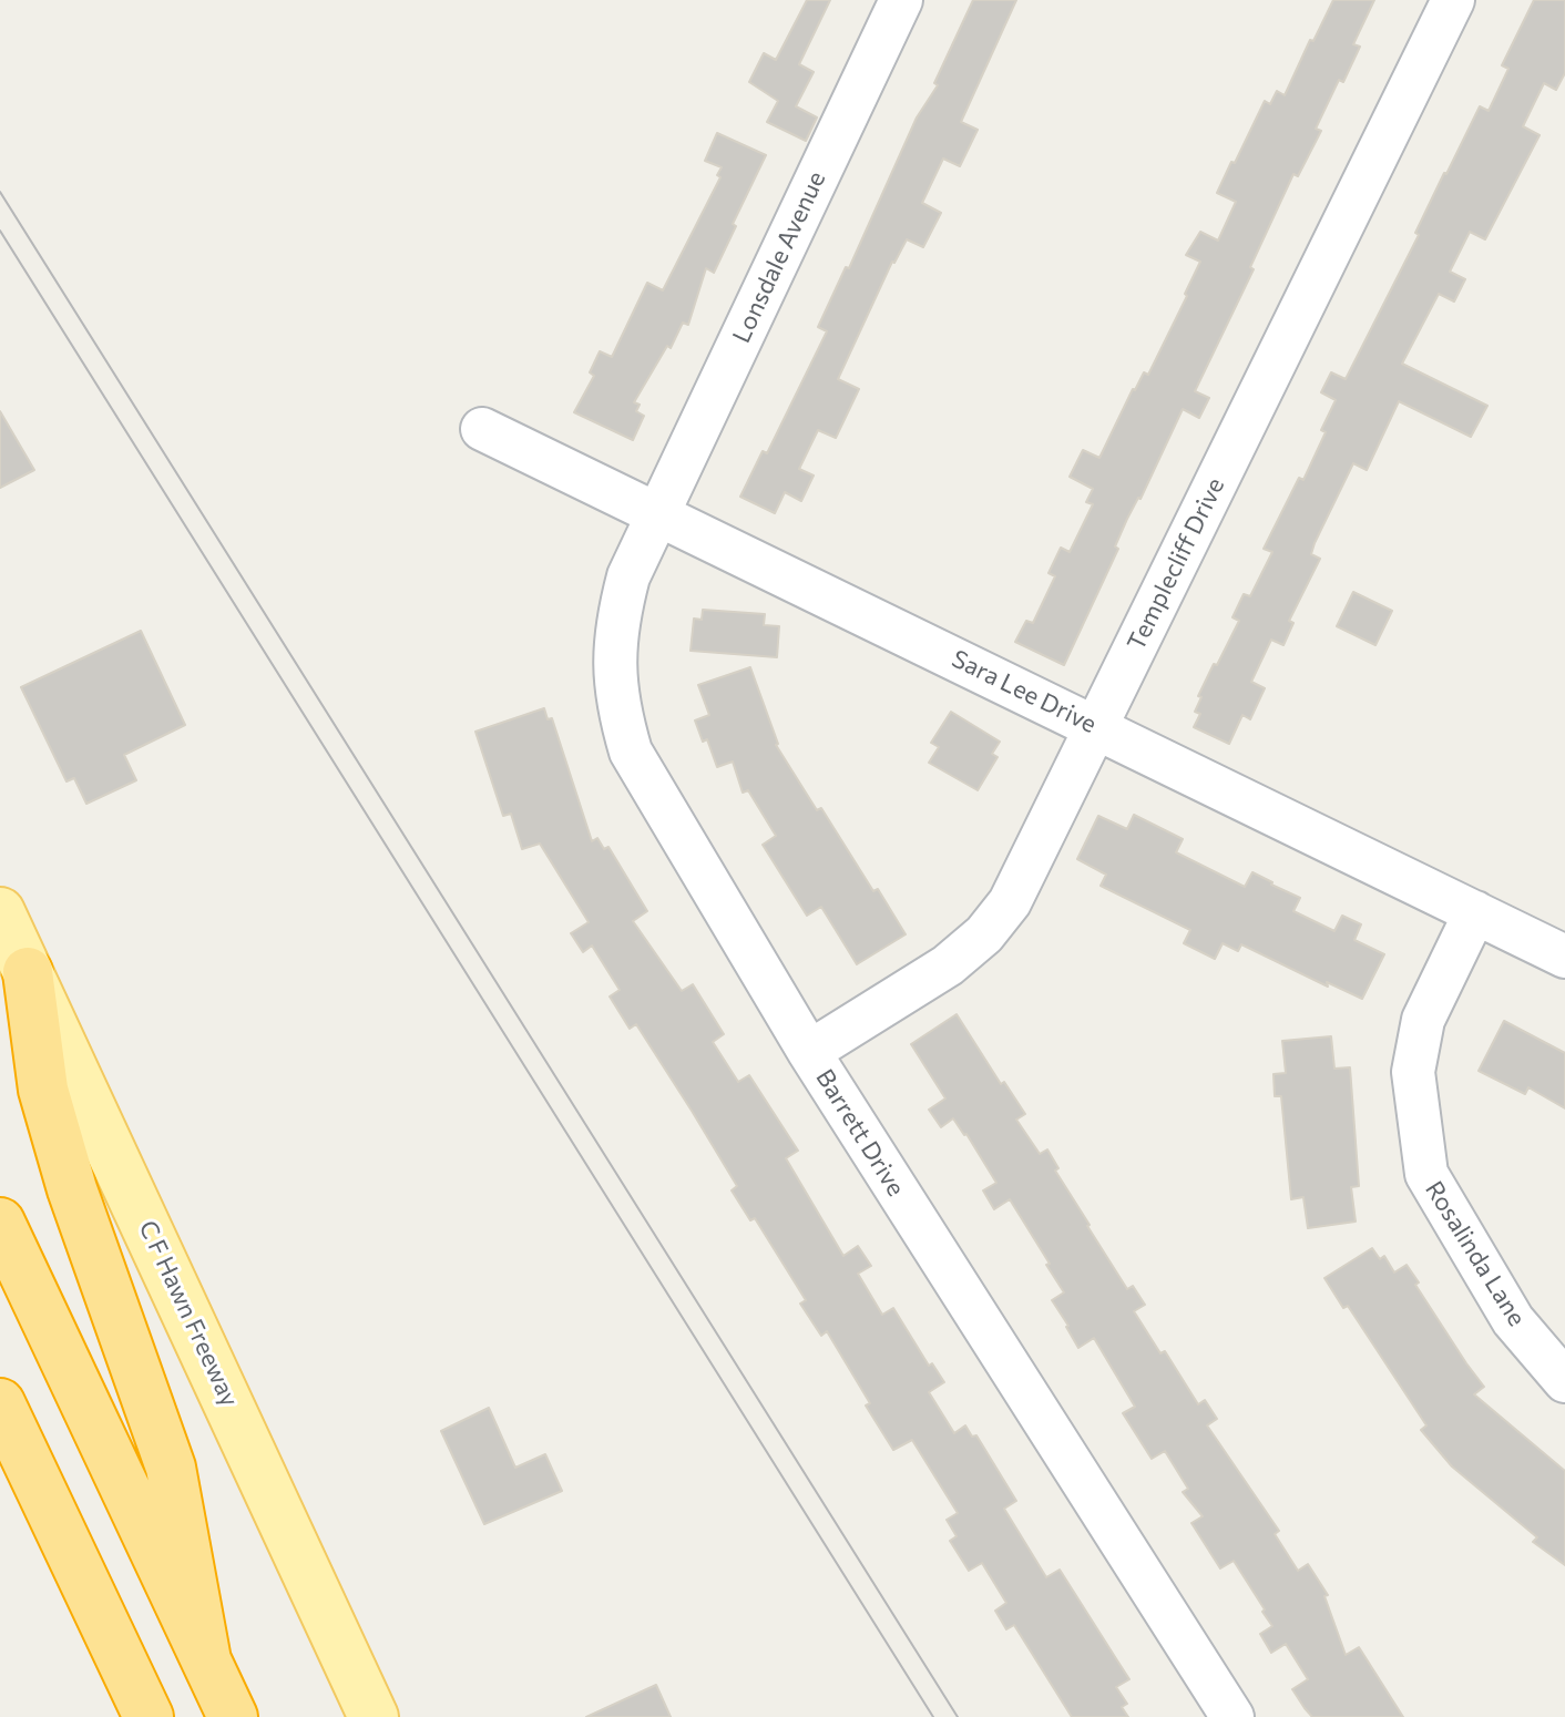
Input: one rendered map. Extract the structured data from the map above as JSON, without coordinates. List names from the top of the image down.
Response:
{
  "streets": {
    "main road": ["C F Hawn Freeway"],
    "street": [
      "Lonsdale Avenue",
      "Templecliff Drive",
      "Sara Lee Drive",
      "Barrett Drive",
      "Rosalinda Lane"
    ]
  },
  "crossings": [
    ["Lonsdale Avenue", "Sara Lee Drive"],
    ["Lonsdale Avenue", "Barrett Drive"],
    ["Templecliff Drive", "Sara Lee Drive"],
    ["Templecliff Drive", "Barrett Drive"],
    ["Sara Lee Drive", "Barrett Drive"],
    ["Sara Lee Drive", "Rosalinda Lane"]
  ]
}
